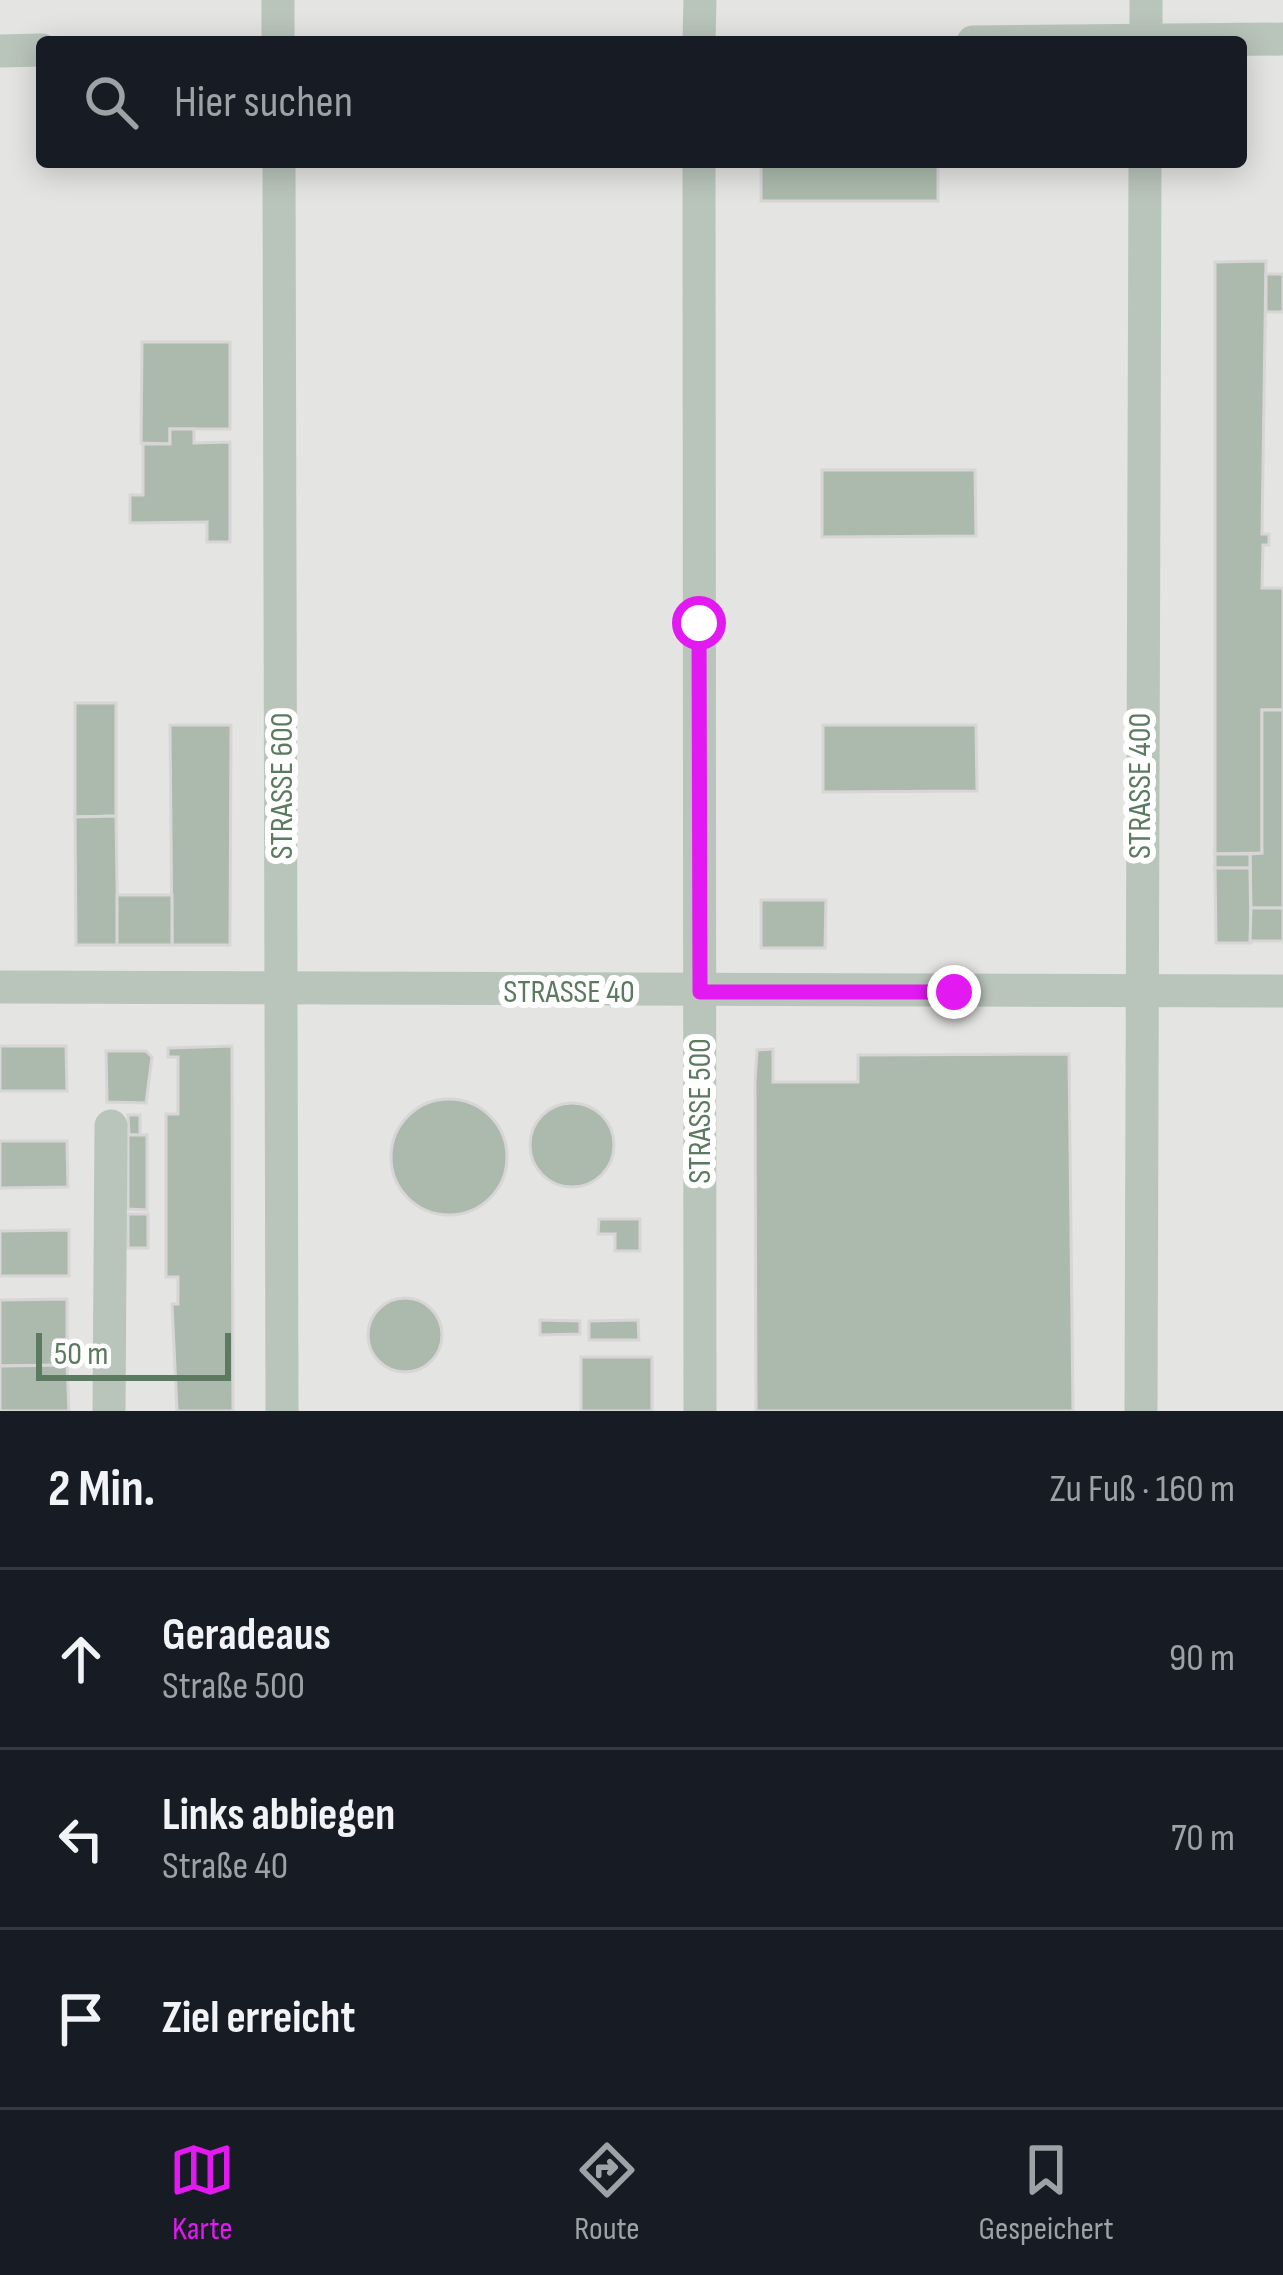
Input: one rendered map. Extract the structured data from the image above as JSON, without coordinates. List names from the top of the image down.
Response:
{
  "streets": {
    "street": [
      "STRASSE 600",
      "STRASSE 400",
      "STRASSE 40",
      "STRASSE 500"
    ]
  },
  "crossings": [
    ["STRASSE 600", "STRASSE 40"],
    ["STRASSE 400", "STRASSE 40"],
    ["STRASSE 40", "STRASSE 500"]
  ],
  "scale_bar": "50 m",
  "page": {
    "search": "Hier suchen",
    "scale": "50 m",
    "heading": ["2 Min.", "Zu Fuß · 160 m"],
    "list": [
      ["Geradeaus", "Straße 500", "90 m"],
      ["Links abbiegen", "Straße 40", "70 m"],
      "Ziel erreicht"
    ],
    "nav": ["Karte", "Route", "Gespeichert"]
  }
}
